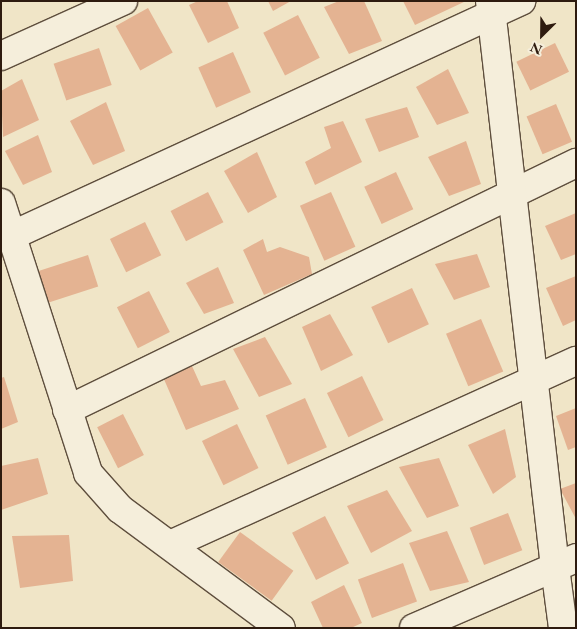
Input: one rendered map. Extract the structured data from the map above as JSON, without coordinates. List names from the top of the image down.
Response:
{
  "north": "bottom left"
}
